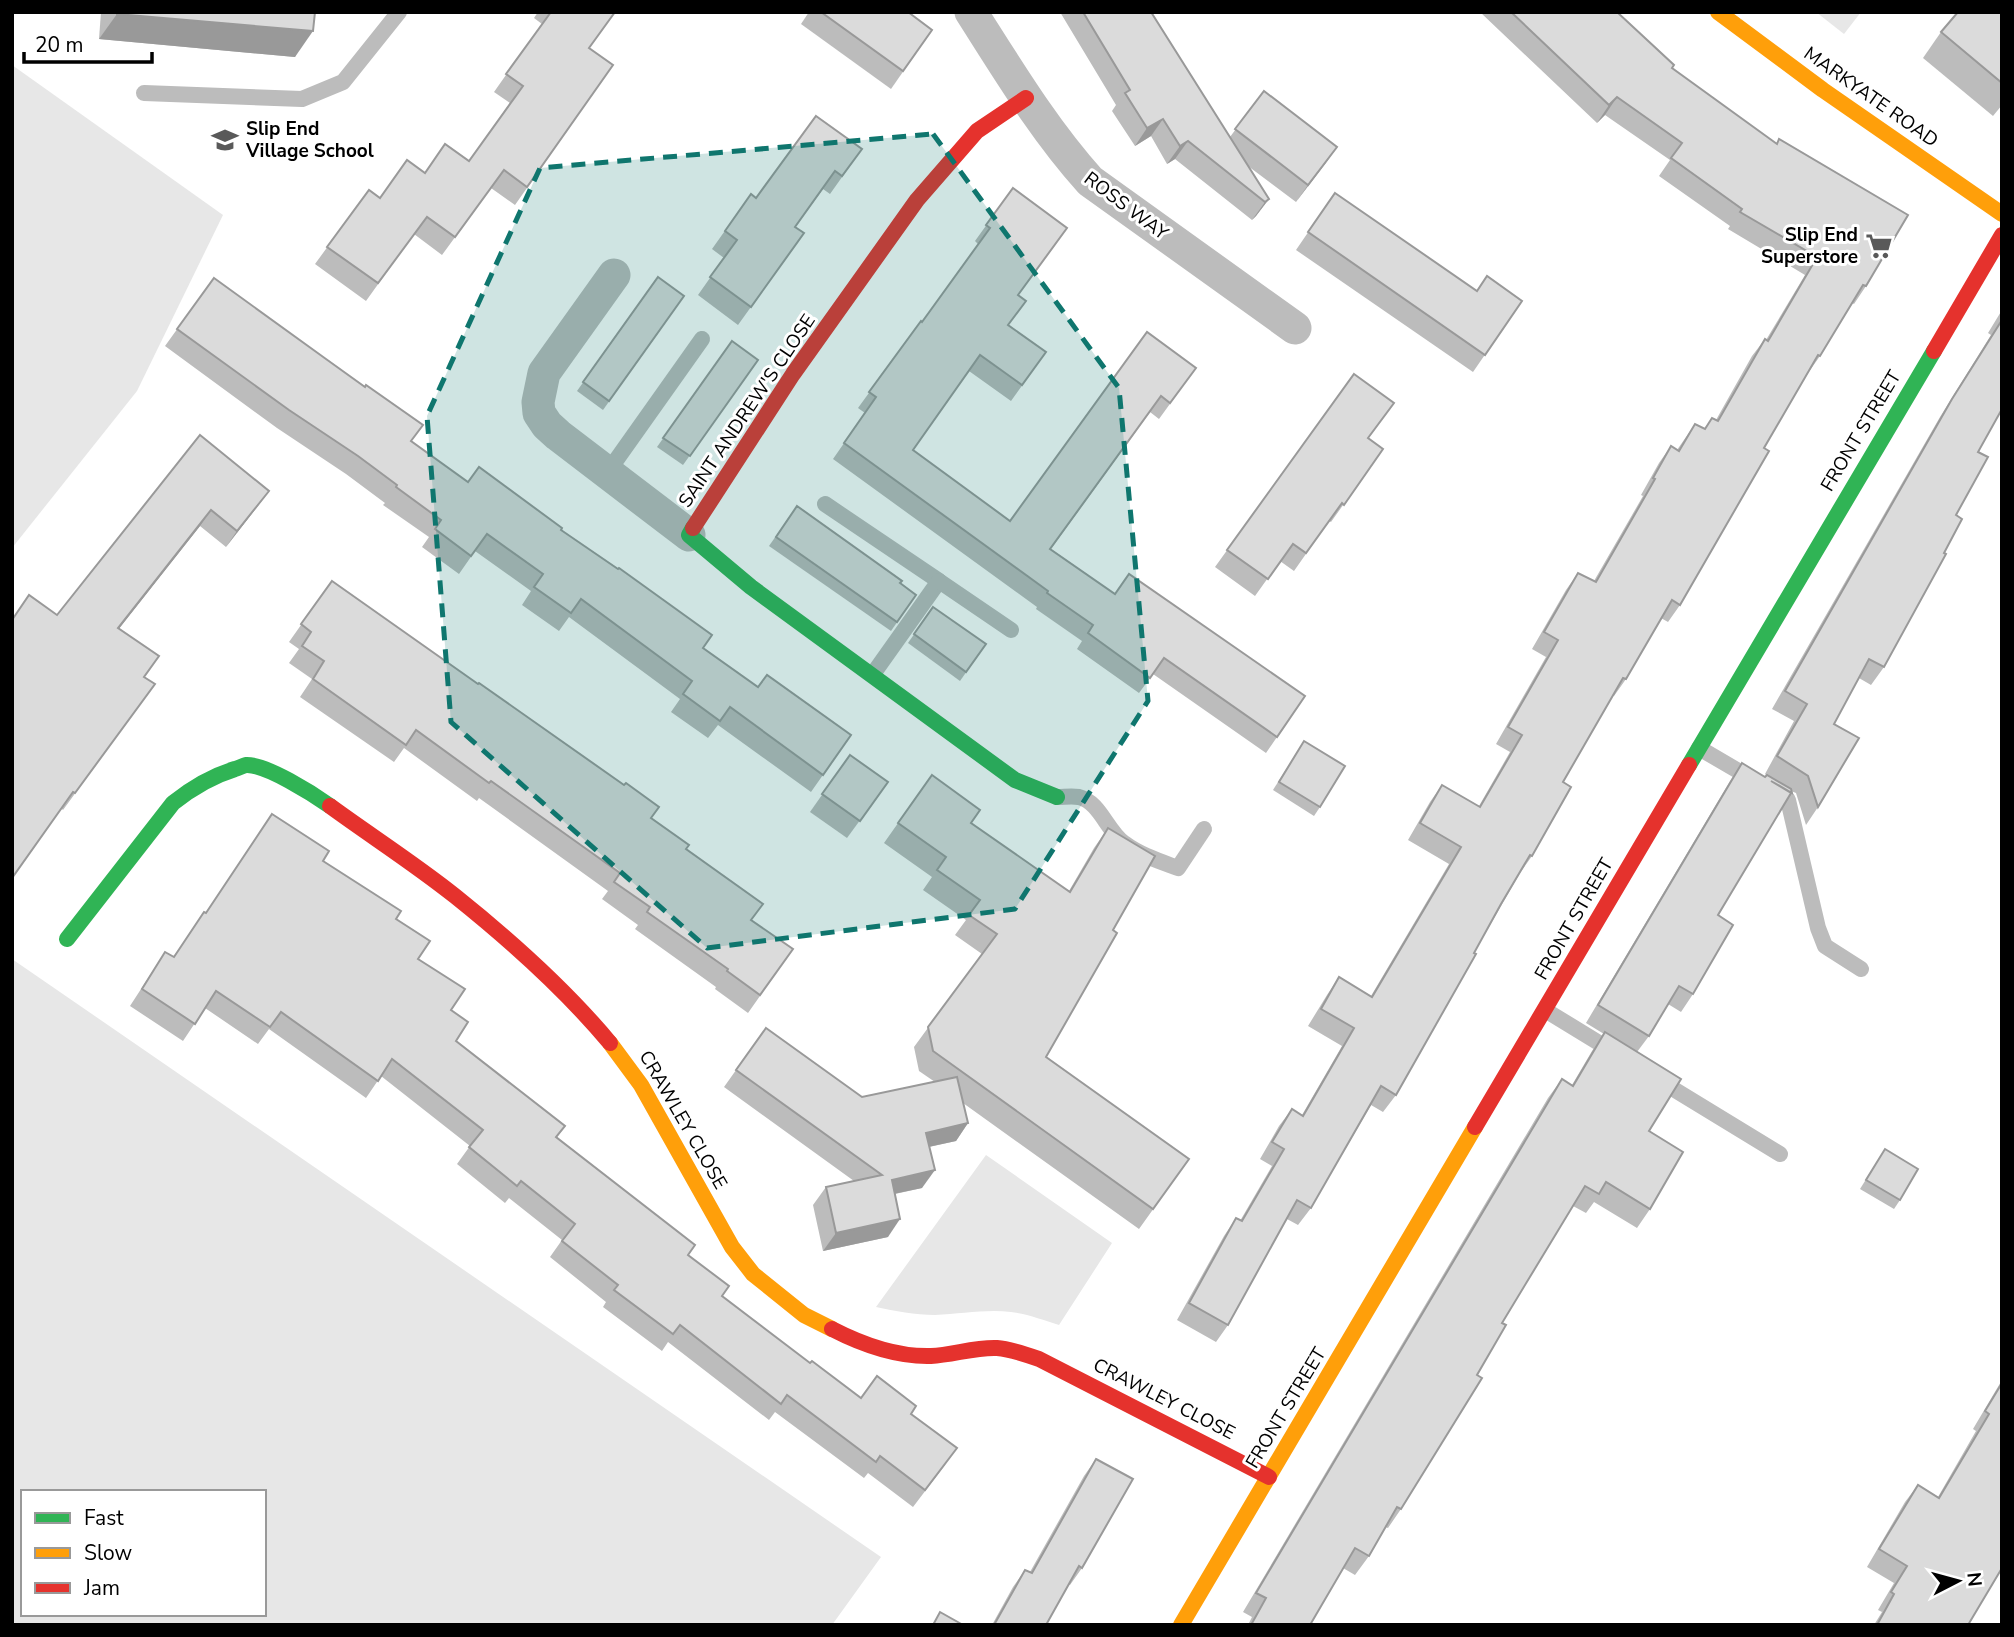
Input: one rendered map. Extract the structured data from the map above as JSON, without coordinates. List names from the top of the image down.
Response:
{
  "streets": {
    "street": [
      "MARKYATE ROAD",
      "ROSS WAY",
      "SAINT ANDREW'S CLOSE",
      "FRONT STREET",
      "CRAWLEY CLOSE"
    ]
  },
  "crossings": [
    ["ROSS WAY", "SAINT ANDREW'S CLOSE"],
    ["FRONT STREET", "CRAWLEY CLOSE"]
  ],
  "places": {
    "school or university": ["Slip End Village School"],
    "supermarket": ["Slip End Superstore"]
  },
  "legend": ["Fast", "Slow", "Jam"],
  "scale_bar": "20 m",
  "north": "right"
}
